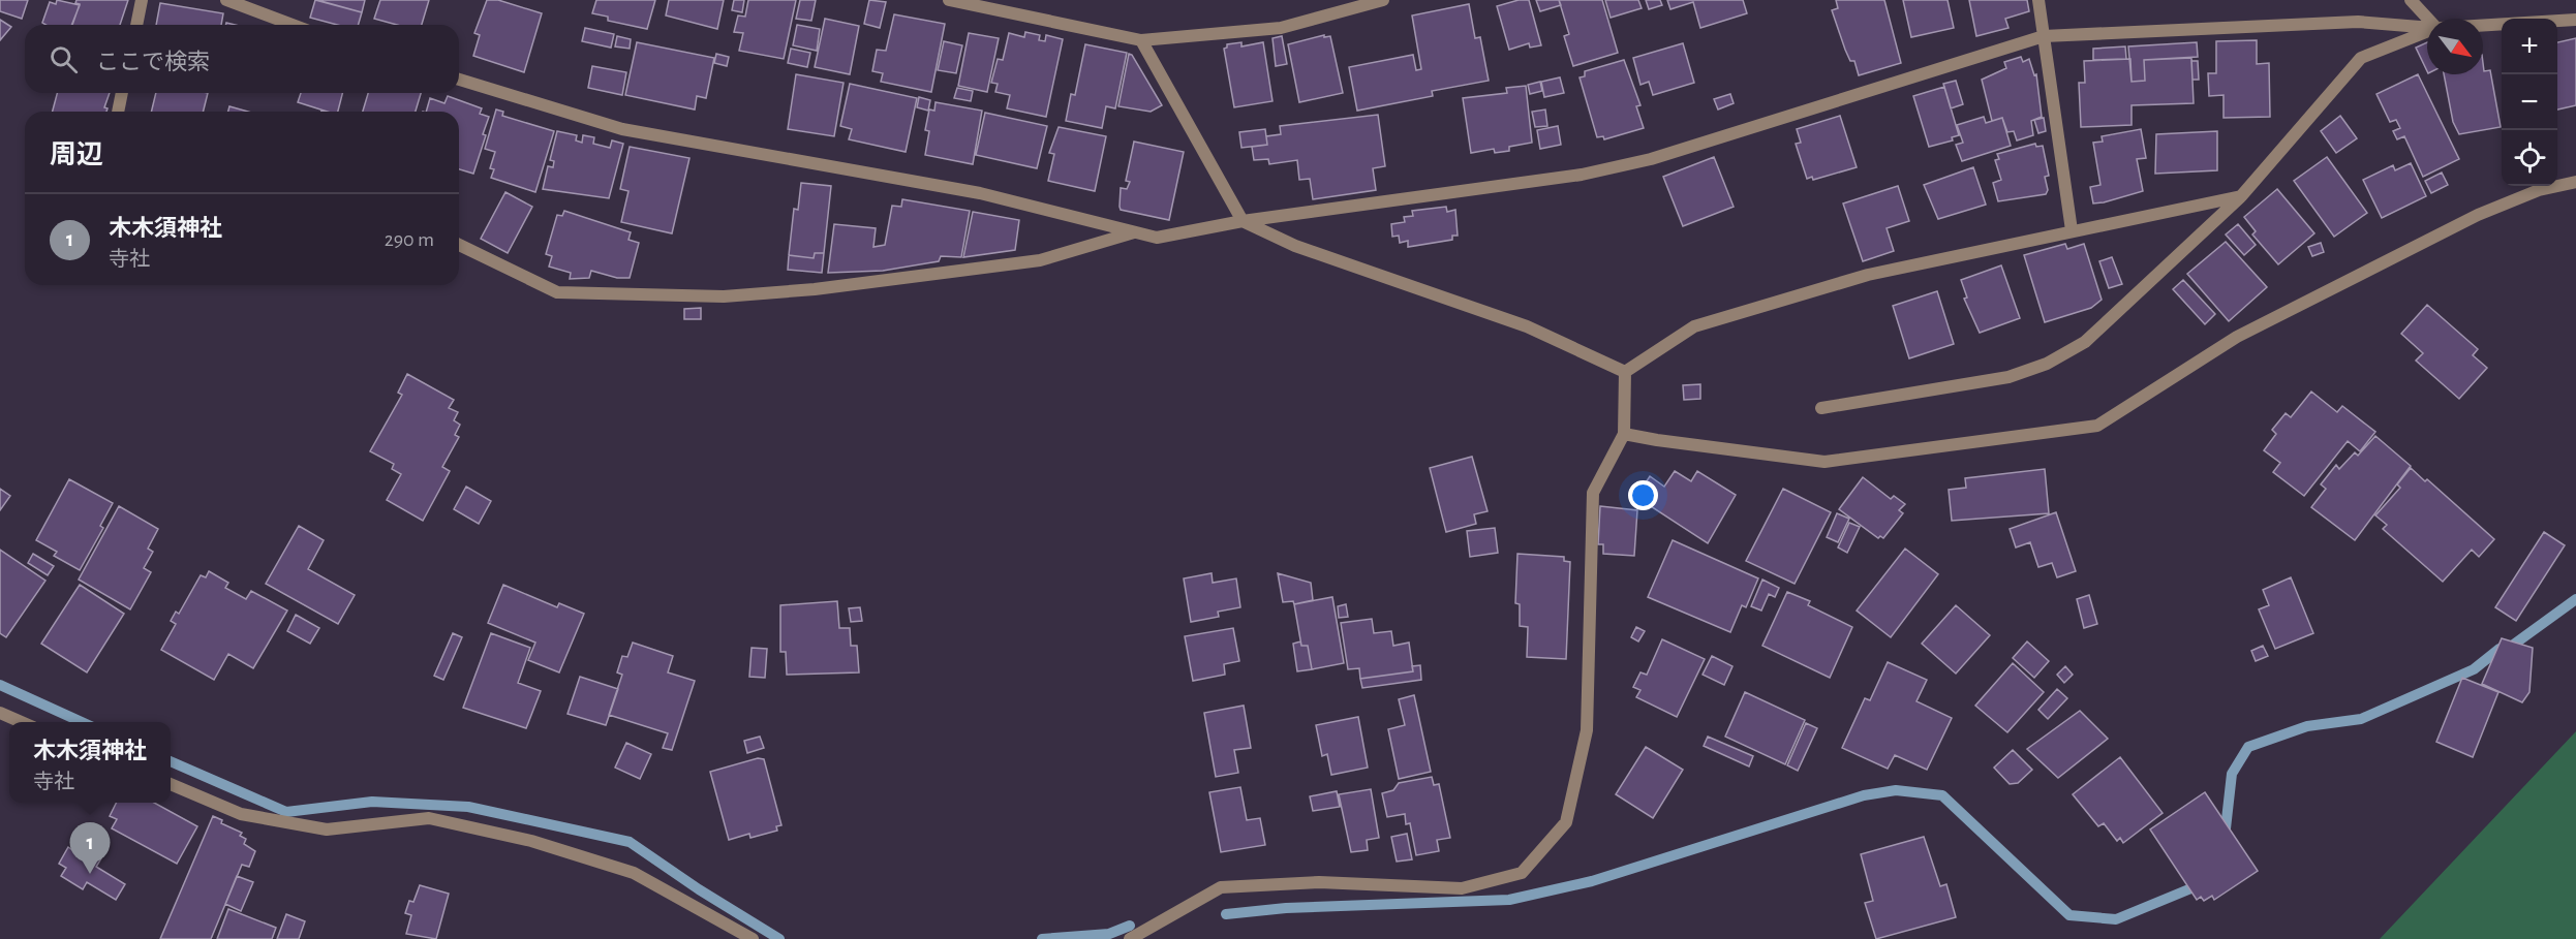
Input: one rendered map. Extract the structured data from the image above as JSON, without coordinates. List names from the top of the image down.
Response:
{
  "north": "bottom right",
  "page": {
    "map_buttons": ["+", "−"],
    "search": "ここで検索",
    "heading": "周辺",
    "list": [
      {
        "mark": "1",
        "name": "木木須神社",
        "note": "寺社",
        "value": "290 m"
      }
    ],
    "popup": ["木木須神社", "寺社"],
    "pins": "1"
  }
}
